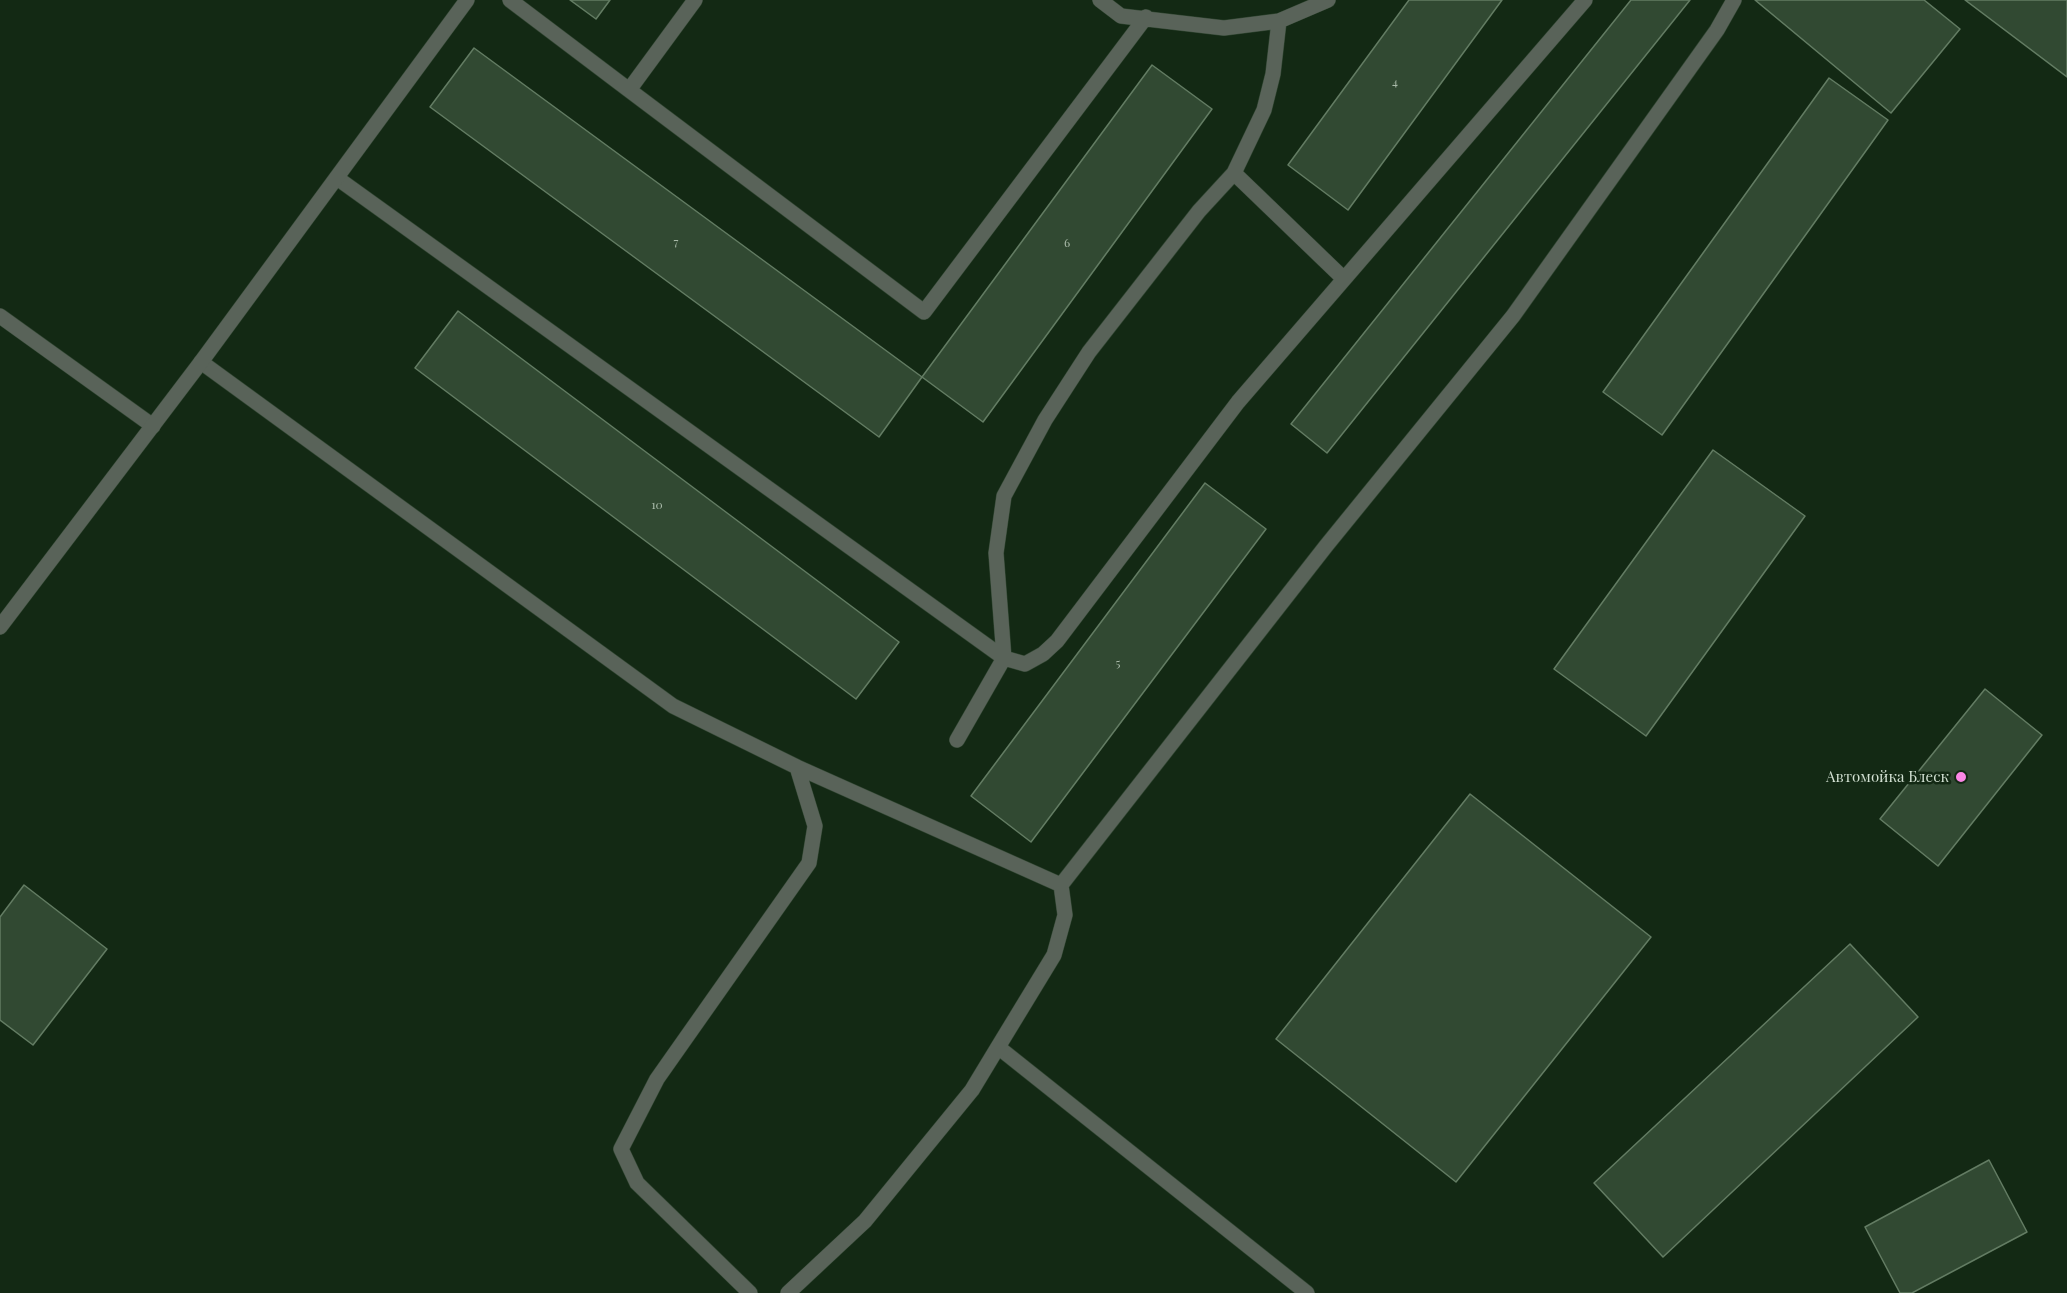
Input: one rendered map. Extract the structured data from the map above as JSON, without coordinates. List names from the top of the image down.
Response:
{
  "places": ["Автомойка Блеск"],
  "house_numbers": [
    "4",
    "7",
    "6",
    "10",
    "5"
  ]
}
